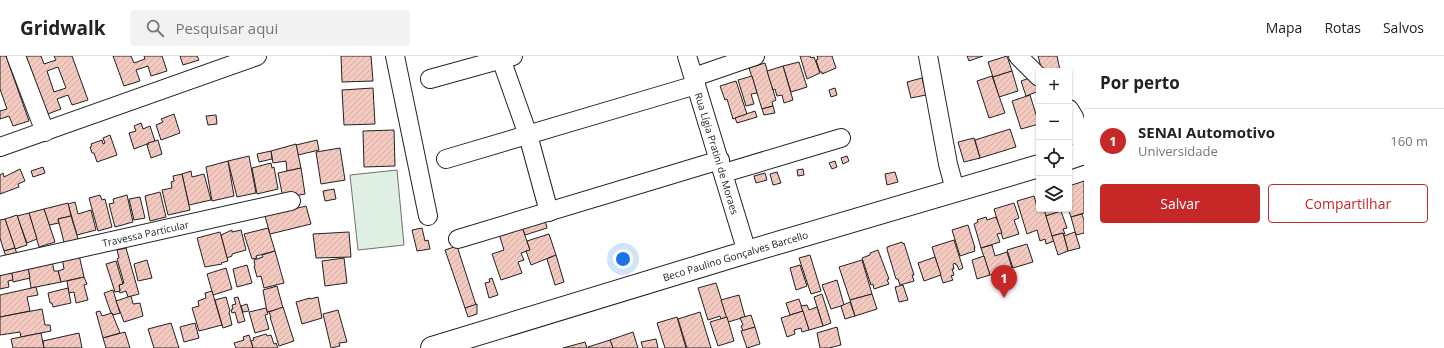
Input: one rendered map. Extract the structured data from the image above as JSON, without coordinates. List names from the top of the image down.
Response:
{
  "streets": {
    "main road": ["Beco Paulino Gonçalves Barcello"],
    "street": ["Rua Lígia Pratini de Moraes", "Travessa Particular"]
  },
  "crossings": [
    ["Rua Lígia Pratini de Moraes", "Beco Paulino Gonçalves Barcello"]
  ],
  "page": {
    "header": "Gridwalk",
    "search": "Pesquisar aqui",
    "nav": ["Mapa", "Rotas", "Salvos"],
    "heading": "Por perto",
    "map_buttons": ["+", "−"],
    "list": [
      {
        "mark": "1",
        "name": "SENAI Automotivo",
        "note": "Universidade",
        "value": "160 m"
      }
    ],
    "buttons": ["Salvar", "Compartilhar"],
    "pins": "1"
  }
}
